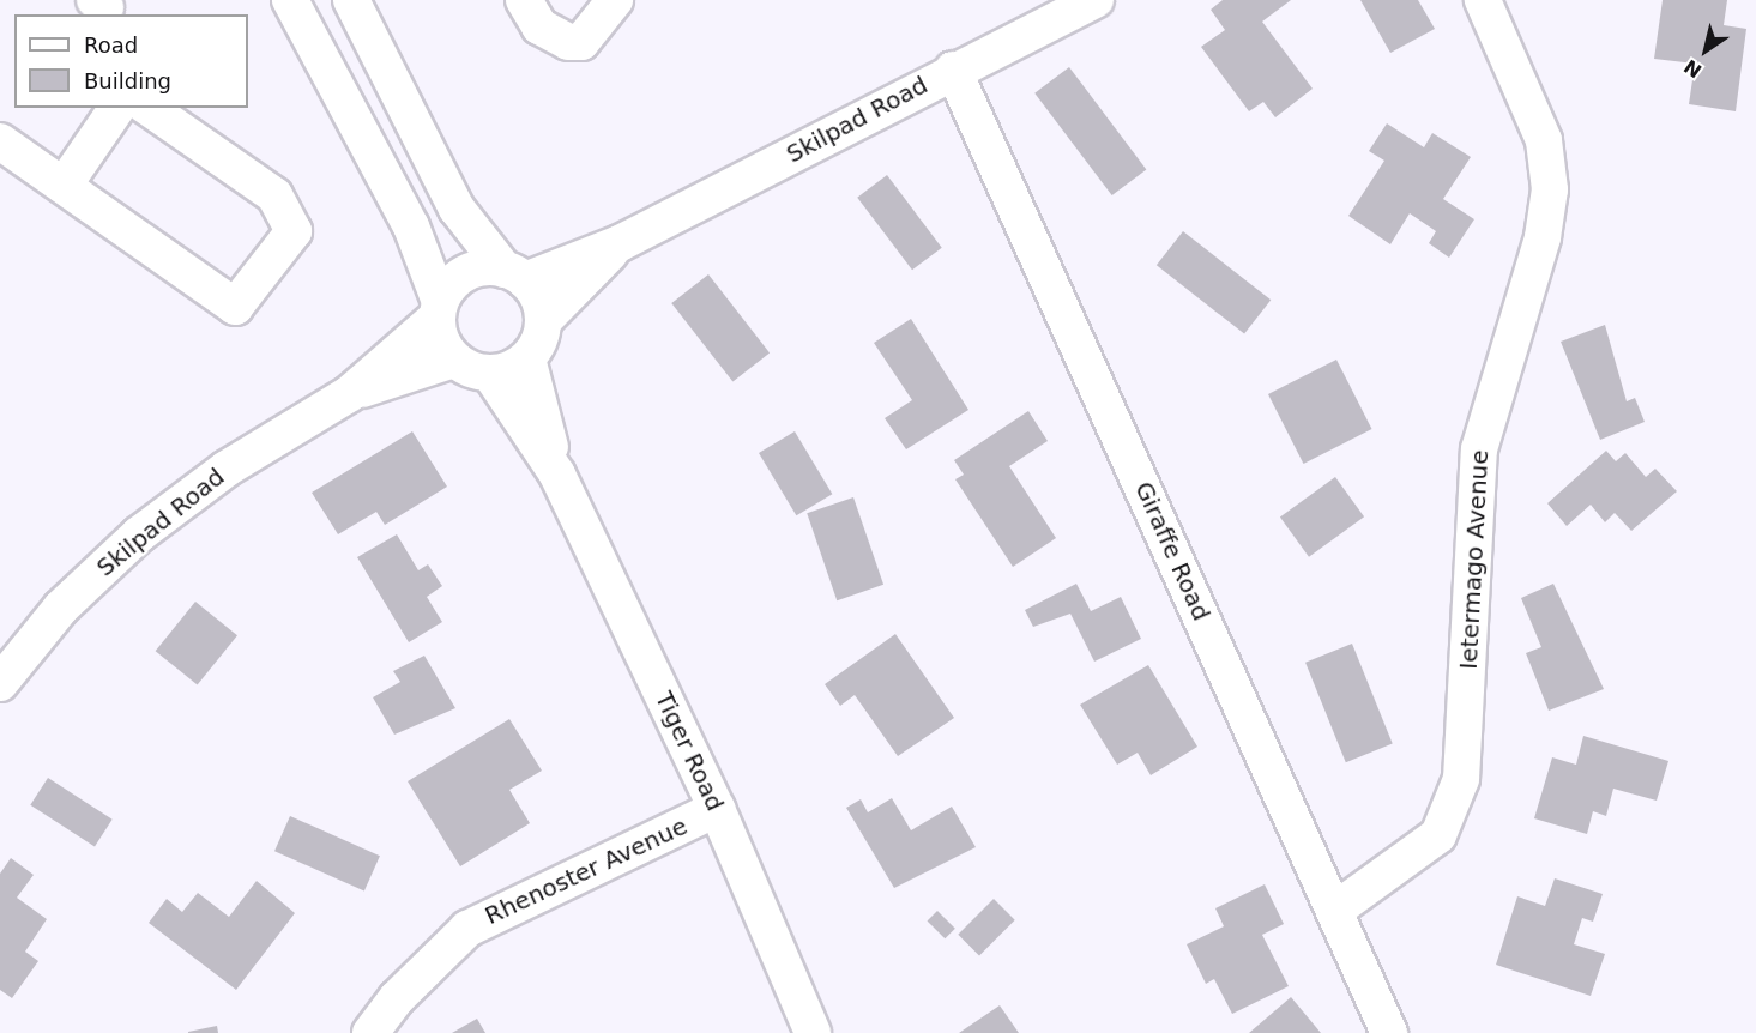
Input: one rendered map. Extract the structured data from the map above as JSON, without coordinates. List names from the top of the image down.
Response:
{
  "streets": {
    "street": [
      "Skilpad Road",
      "Giraffe Road",
      "Ietermago Avenue",
      "Tiger Road",
      "Rhenoster Avenue"
    ]
  },
  "crossings": [
    ["Skilpad Road", "Giraffe Road"],
    ["Skilpad Road", "Tiger Road"],
    ["Giraffe Road", "Ietermago Avenue"],
    ["Tiger Road", "Rhenoster Avenue"]
  ],
  "legend": ["Road", "Building"],
  "north": "bottom left"
}
